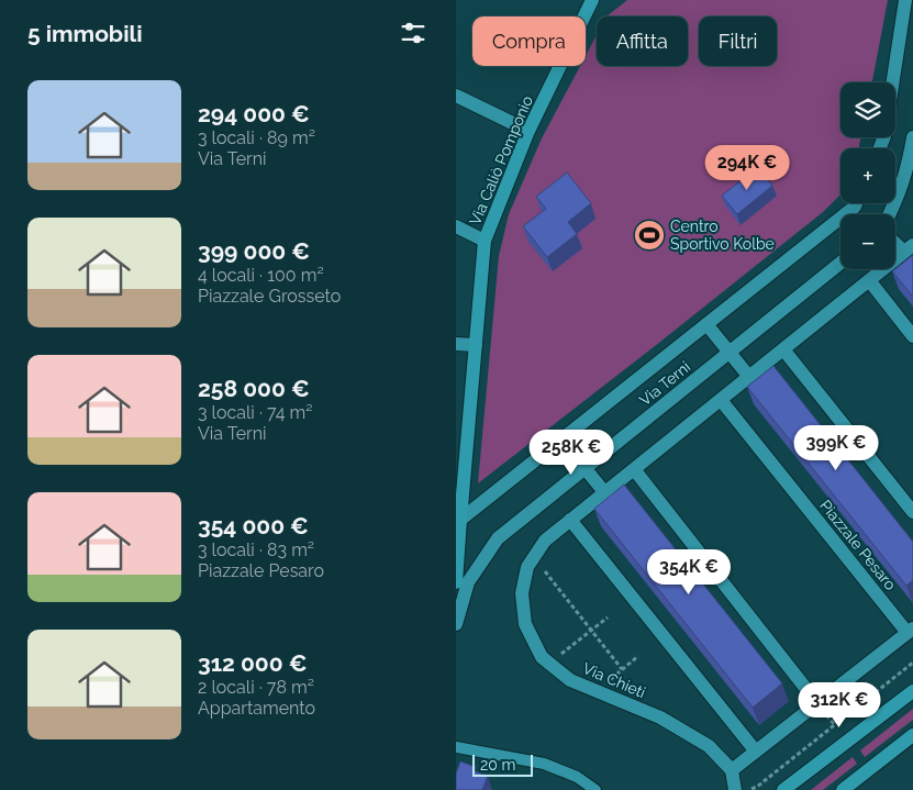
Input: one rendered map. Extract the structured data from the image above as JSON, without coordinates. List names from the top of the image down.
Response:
{
  "streets": {
    "street": [
      "Via Caliò Pomponio",
      "Via Terni",
      "Piazzale Pesaro",
      "Via Chieti"
    ]
  },
  "crossings": [
    ["Via Caliò Pomponio", "Via Terni"],
    ["Piazzale Pesaro", "Via Chieti"]
  ],
  "places": {
    "sports": ["Centro Sportivo Kolbe"]
  },
  "scale_bar": "20 m",
  "page": {
    "heading": "5 immobili",
    "chip": ["Compra", "Affitta", "Filtri"],
    "list": [
      {
        "name": "294 000 €",
        "note": "3 locali · 89 m² · Via Terni"
      },
      {
        "name": "399 000 €",
        "note": "4 locali · 100 m² · Piazzale Grosseto"
      },
      {
        "name": "258 000 €",
        "note": "3 locali · 74 m² · Via Terni"
      },
      {
        "name": "354 000 €",
        "note": "3 locali · 83 m² · Piazzale Pesaro"
      },
      {
        "name": "312 000 €",
        "note": "2 locali · 78 m² · Appartamento"
      }
    ],
    "map_buttons": ["+", "−"],
    "price": [
      "294K €",
      "399K €",
      "258K €",
      "354K €",
      "312K €"
    ],
    "scale": "20 m"
  }
}
